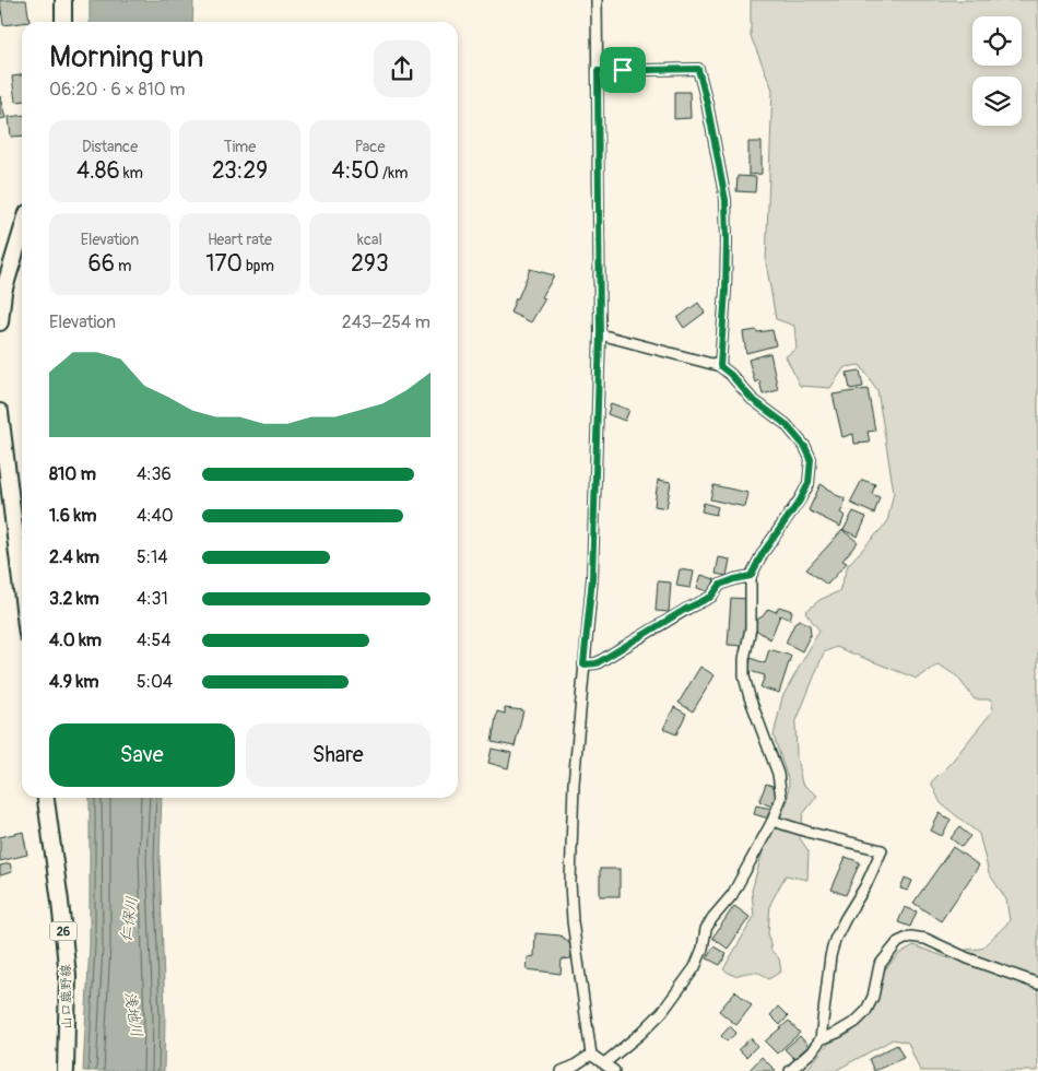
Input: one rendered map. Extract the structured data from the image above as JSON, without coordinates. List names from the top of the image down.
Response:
{
  "streets": {
    "main road": ["26", "山口鹿野線"]
  },
  "water": ["仁保川", "浅地川"],
  "page": {
    "heading": ["Morning run", "06:20 · 6 × 810 m"],
    "stats": [
      ["Distance", "4.86 km"],
      ["Time", "23:29"],
      ["Pace", "4:50 /km"],
      ["Elevation", "66 m"],
      ["Heart rate", "170 bpm"],
      ["kcal", "293"]
    ],
    "chart": ["Elevation", "243–254 m"],
    "list": [
      {
        "name": "810 m",
        "note": "4:36"
      },
      {
        "name": "1.6 km",
        "note": "4:40"
      },
      {
        "name": "2.4 km",
        "note": "5:14"
      },
      {
        "name": "3.2 km",
        "note": "4:31"
      },
      {
        "name": "4.0 km",
        "note": "4:54"
      },
      {
        "name": "4.9 km",
        "note": "5:04"
      }
    ],
    "buttons": ["Save", "Share"]
  }
}
